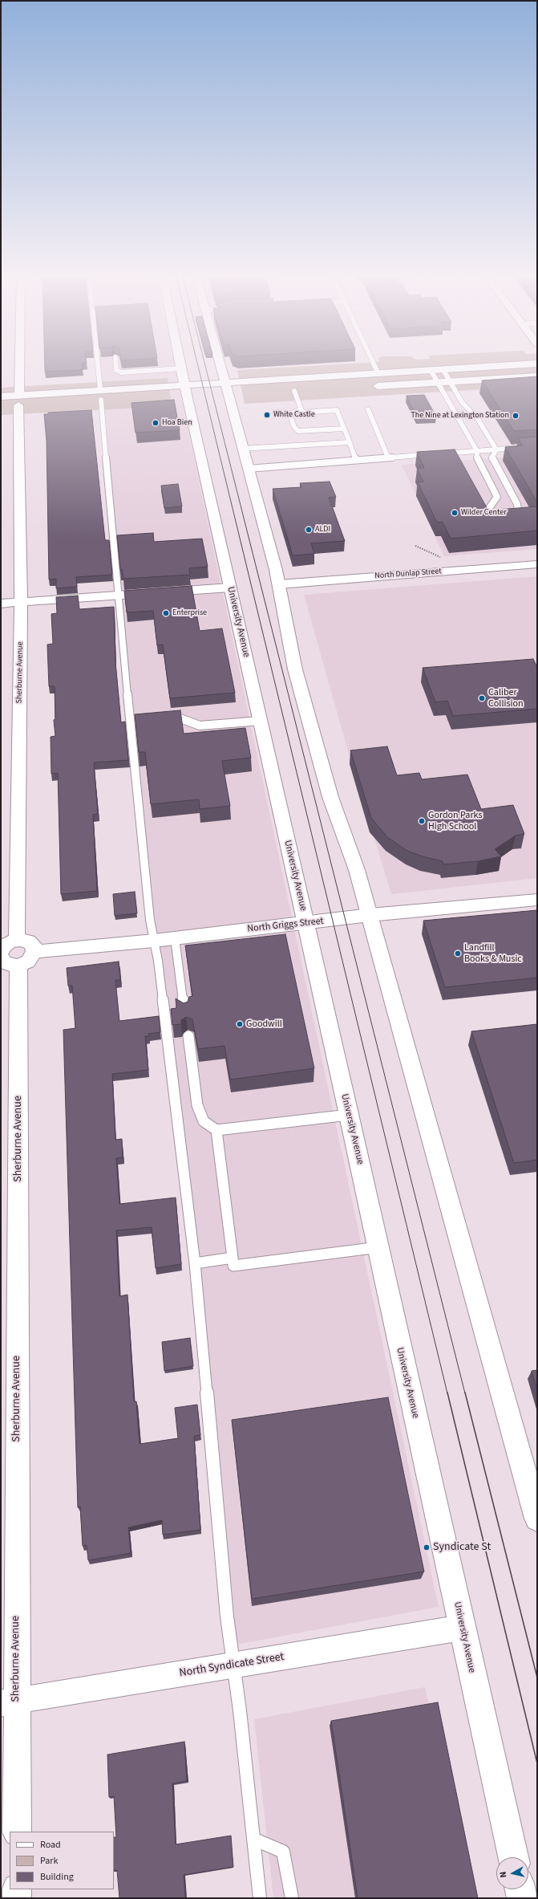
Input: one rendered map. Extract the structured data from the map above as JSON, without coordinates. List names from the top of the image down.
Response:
{
  "streets": {
    "main road": ["University Avenue"],
    "street": [
      "North Dunlap Street",
      "Sherburne Avenue",
      "North Griggs Street",
      "North Syndicate Street"
    ]
  },
  "crossings": [
    ["University Avenue", "North Griggs Street"],
    ["University Avenue", "North Syndicate Street"],
    ["Sherburne Avenue", "North Griggs Street"],
    ["Sherburne Avenue", "North Syndicate Street"]
  ],
  "places": [
    "White Castle",
    "The Nine at Lexington Station",
    "Hoa Bien",
    "Wilder Center",
    "ALDI",
    "Enterprise",
    "Caliber Collision",
    "Gordon Parks High School",
    "Landfill Books & Music",
    "Goodwill",
    "Syndicate St"
  ],
  "legend": ["Road", "Park", "Building"],
  "north": "left"
}
